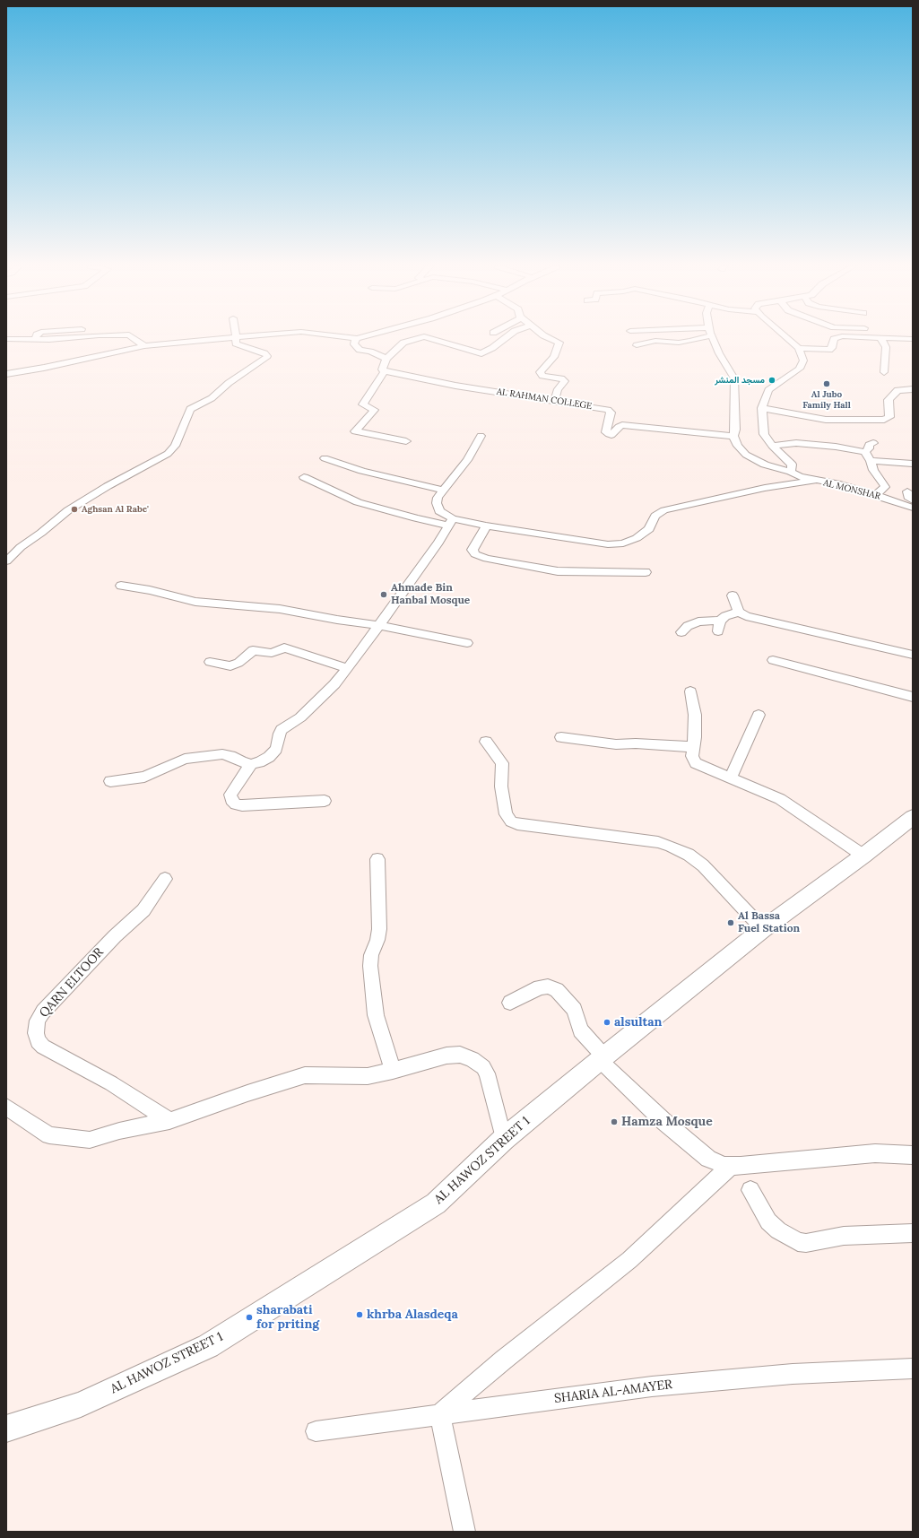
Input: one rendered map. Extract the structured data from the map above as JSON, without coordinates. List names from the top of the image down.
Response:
{
  "streets": {
    "main road": ["AL HAWOZ STREET 1"],
    "street": [
      "AL RAHMAN COLLEGE",
      "AL MONSHAR",
      "QARN ELTOOR",
      "SHARIA AL-AMAYER"
    ]
  },
  "crossings": [
    ["AL RAHMAN COLLEGE", "AL MONSHAR"]
  ],
  "places": [
    "مسجد المنشر",
    "Al Jubo Family Hall",
    "Aghsan Al Rabe'",
    "Ahmade Bin Hanbal Mosque",
    "Al Bassa Fuel Station",
    "alsultan",
    "Hamza Mosque",
    "khrba Alasdeqa",
    "sharabati for priting"
  ]
}
